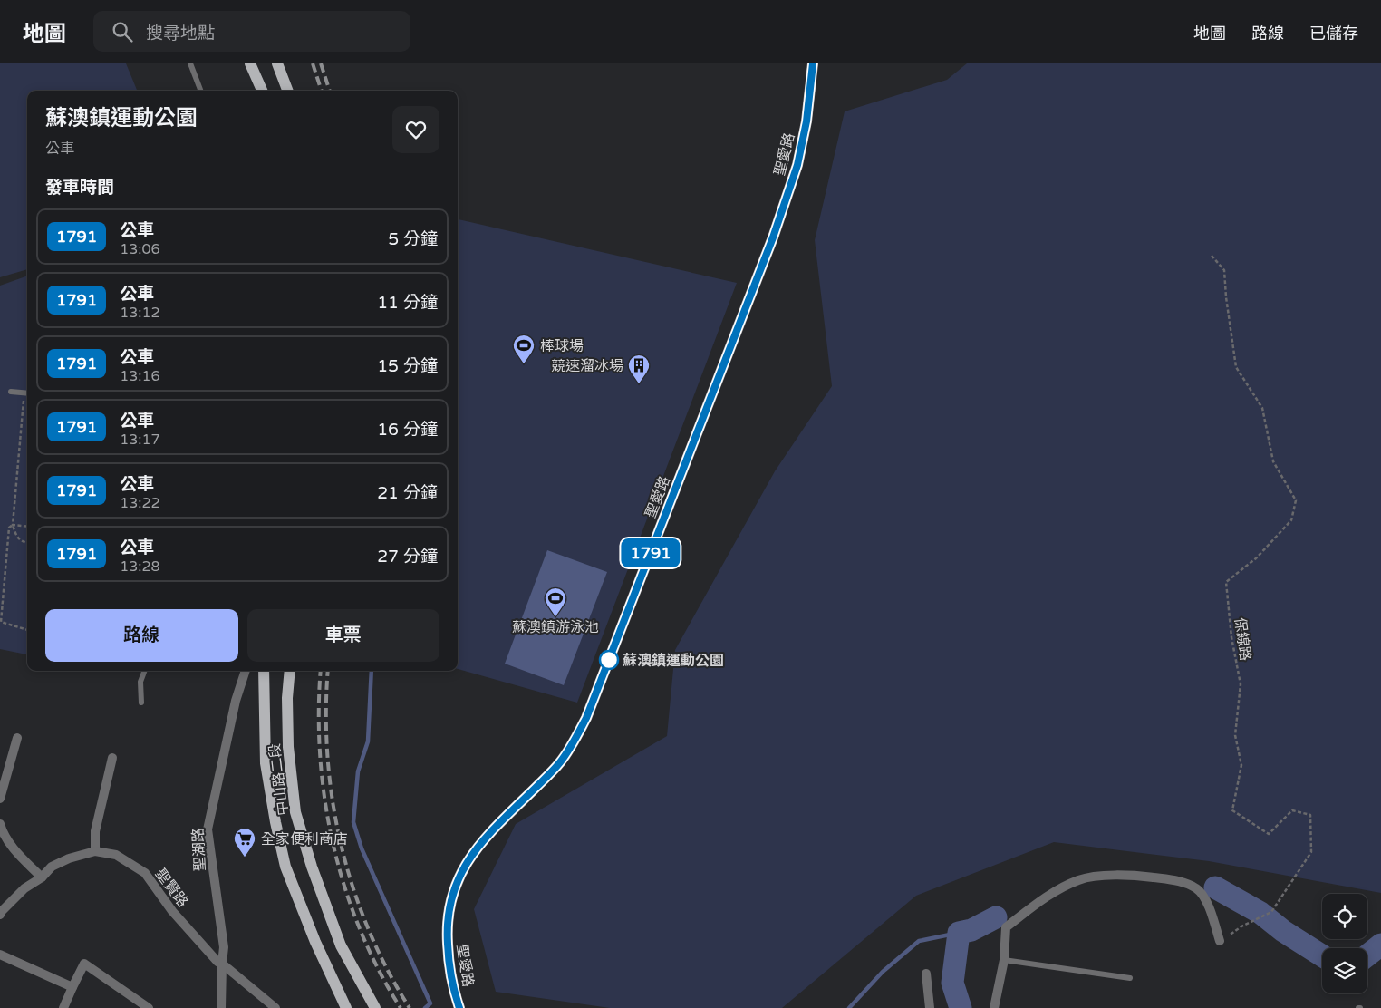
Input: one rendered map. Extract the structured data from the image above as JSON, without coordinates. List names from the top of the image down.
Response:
{
  "streets": {
    "main road": ["聖愛路", "中山路二段"],
    "street": ["聖湖路", "聖賢路"],
    "path": ["保線路"]
  },
  "crossings": [
    ["聖湖路", "聖賢路"]
  ],
  "places": {
    "sports": ["棒球場", "蘇澳鎮游泳池"],
    "building": ["競速溜冰場"],
    "other": ["蘇澳鎮運動公園"],
    "supermarket": ["全家便利商店"]
  },
  "lines": ["bus line 1791"],
  "page": {
    "header": "地圖",
    "search": "搜尋地點",
    "nav": ["地圖", "路線", "已儲存"],
    "on_map": "1791",
    "heading": [
      ["蘇澳鎮運動公園", "公車"],
      "發車時間"
    ],
    "list": [
      {
        "mark": "1791",
        "name": "公車",
        "note": "13:06",
        "value": "5 分鐘"
      },
      {
        "mark": "1791",
        "name": "公車",
        "note": "13:12",
        "value": "11 分鐘"
      },
      {
        "mark": "1791",
        "name": "公車",
        "note": "13:16",
        "value": "15 分鐘"
      },
      {
        "mark": "1791",
        "name": "公車",
        "note": "13:17",
        "value": "16 分鐘"
      },
      {
        "mark": "1791",
        "name": "公車",
        "note": "13:22",
        "value": "21 分鐘"
      },
      {
        "mark": "1791",
        "name": "公車",
        "note": "13:28",
        "value": "27 分鐘"
      }
    ],
    "buttons": ["路線", "車票"]
  }
}
